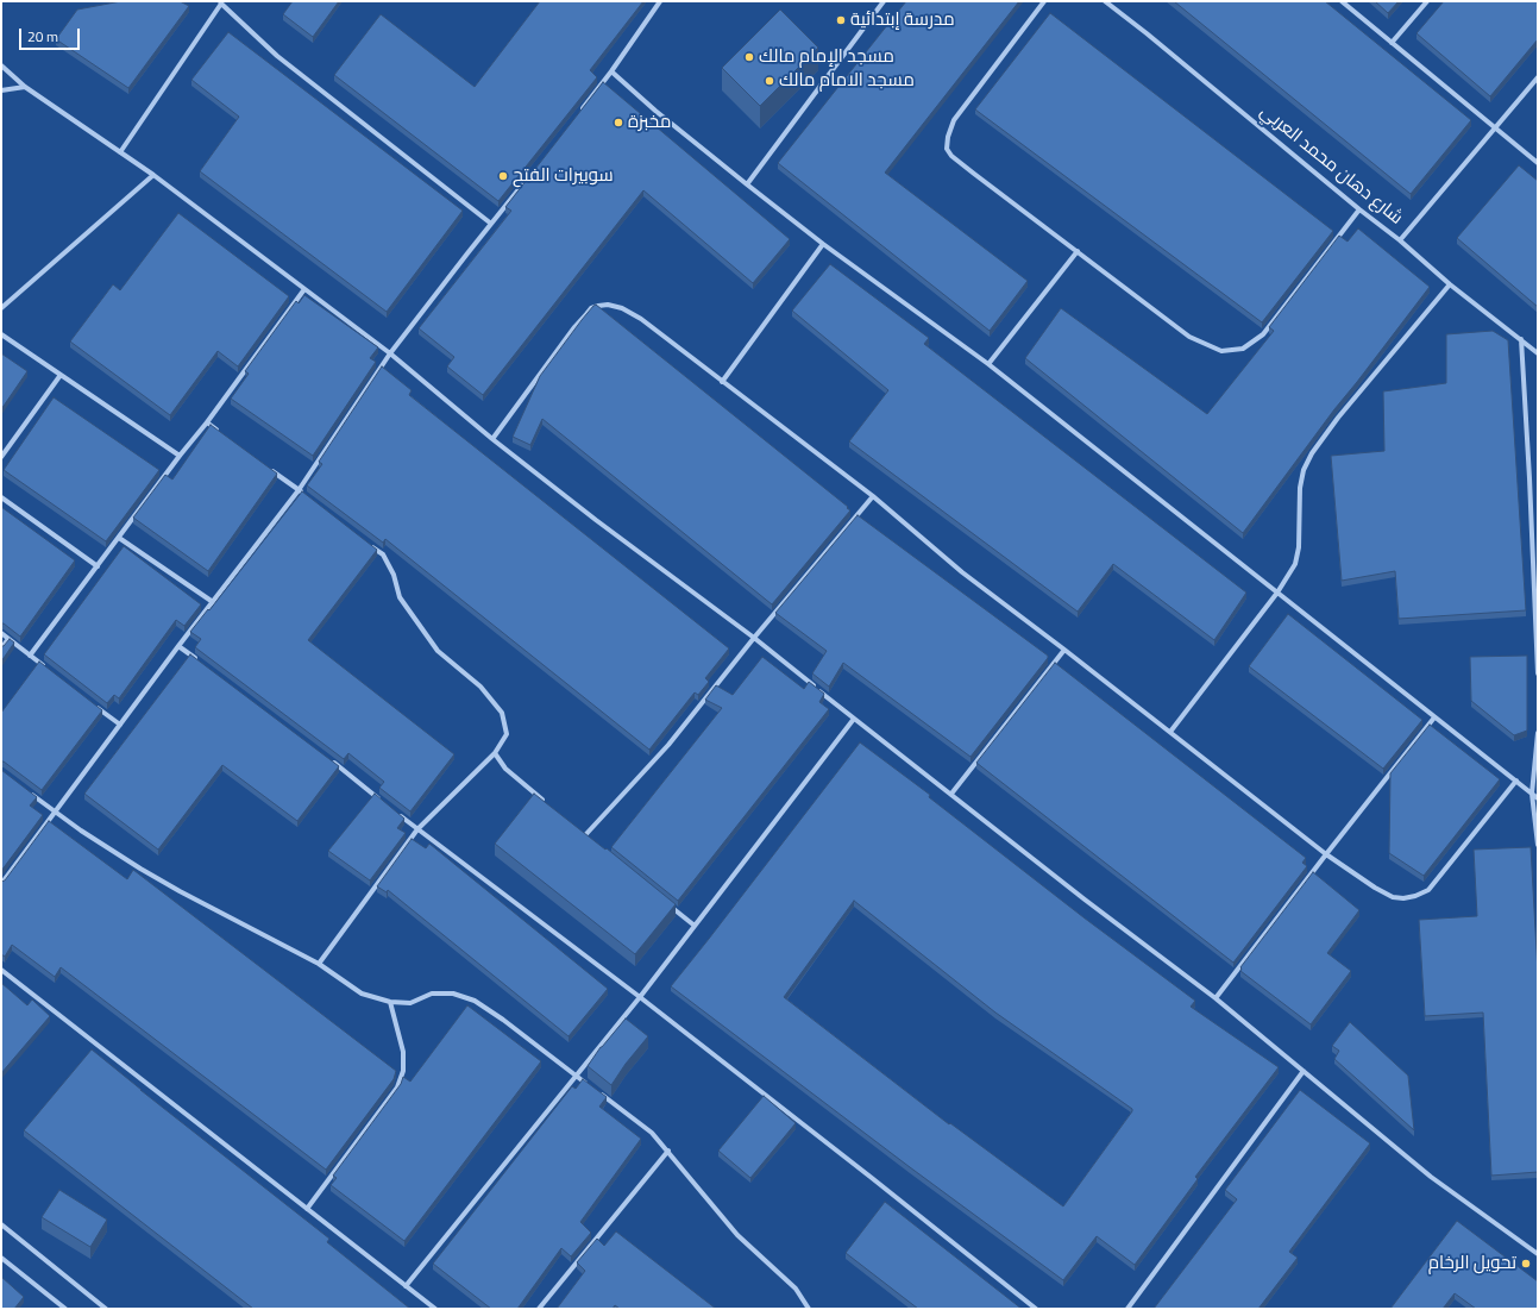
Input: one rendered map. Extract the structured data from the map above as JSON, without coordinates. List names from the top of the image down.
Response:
{
  "streets": {
    "street": ["شارع دهان محمد العربي"]
  },
  "places": [
    "مدرسة إبتدائية",
    "مسجد الإمام مالك",
    "مسجد الامام مالك",
    "مخبزة",
    "سوبيرات الفتح",
    "تحويل الرخام"
  ],
  "scale_bar": "20 m"
}
